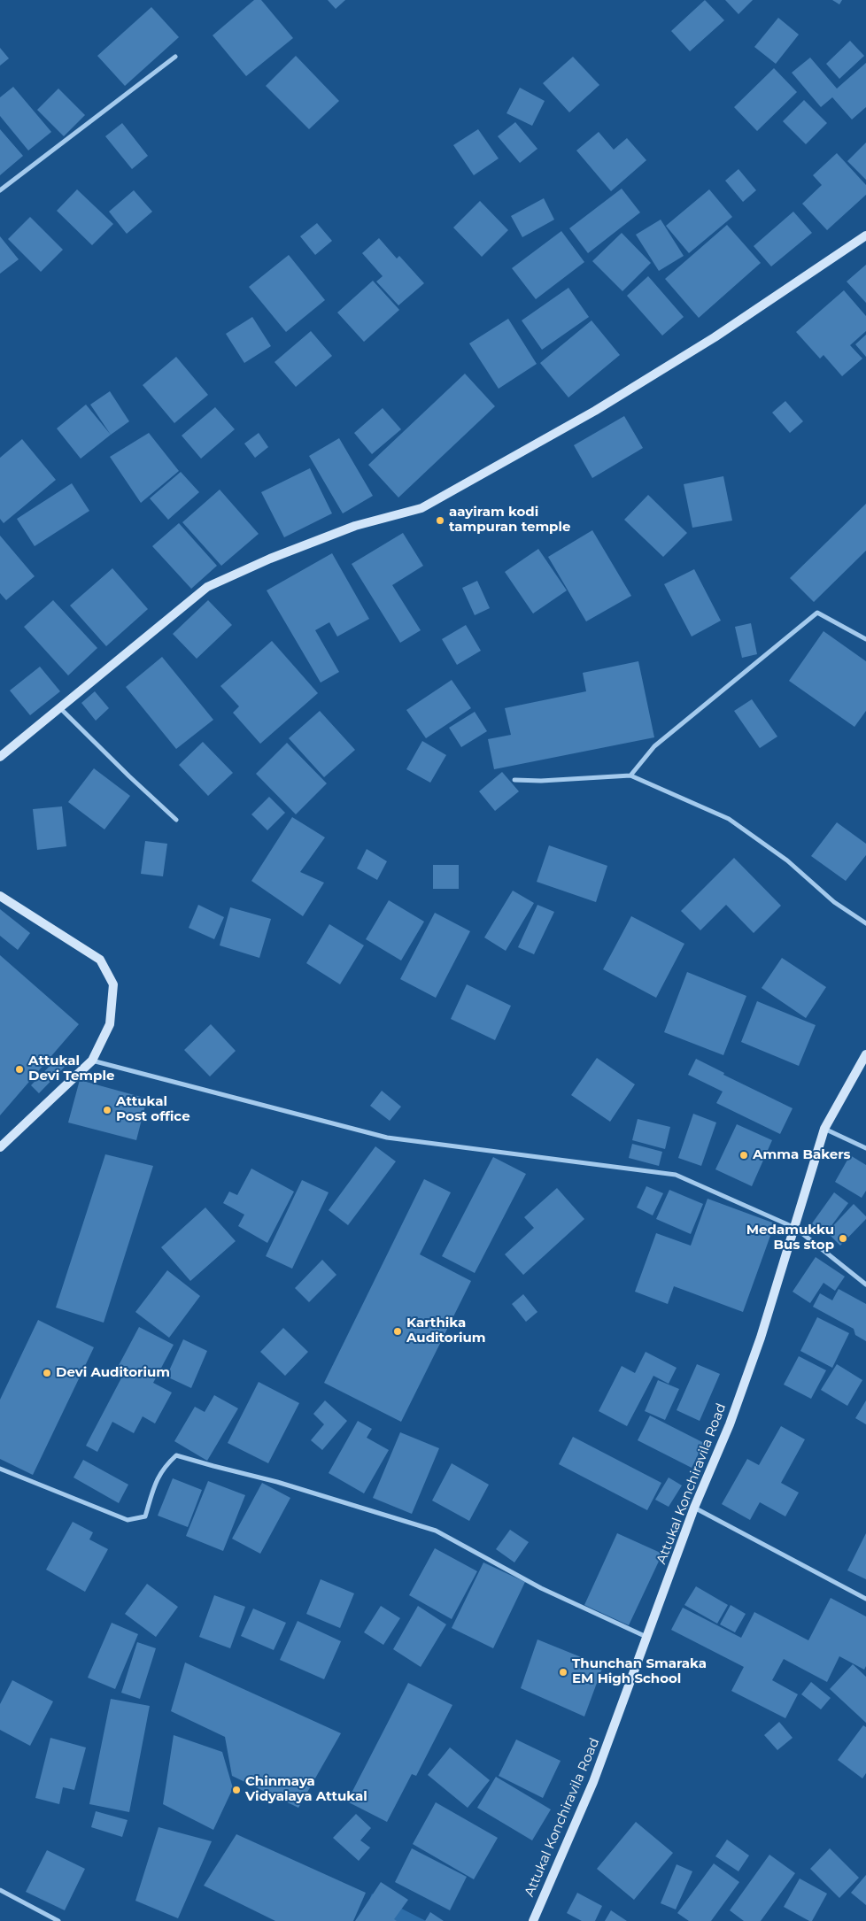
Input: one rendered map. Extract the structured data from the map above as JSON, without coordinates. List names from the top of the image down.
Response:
{
  "streets": {
    "street": ["Attukal Konchiravila Road"]
  },
  "places": [
    "aayiram kodi tampuran temple",
    "Attukal Devi Temple",
    "Attukal Post office",
    "Amma Bakers",
    "Medamukku Bus stop",
    "Karthika Auditorium",
    "Devi Auditorium",
    "Thunchan Smaraka EM High School",
    "Chinmaya Vidyalaya Attukal"
  ]
}
